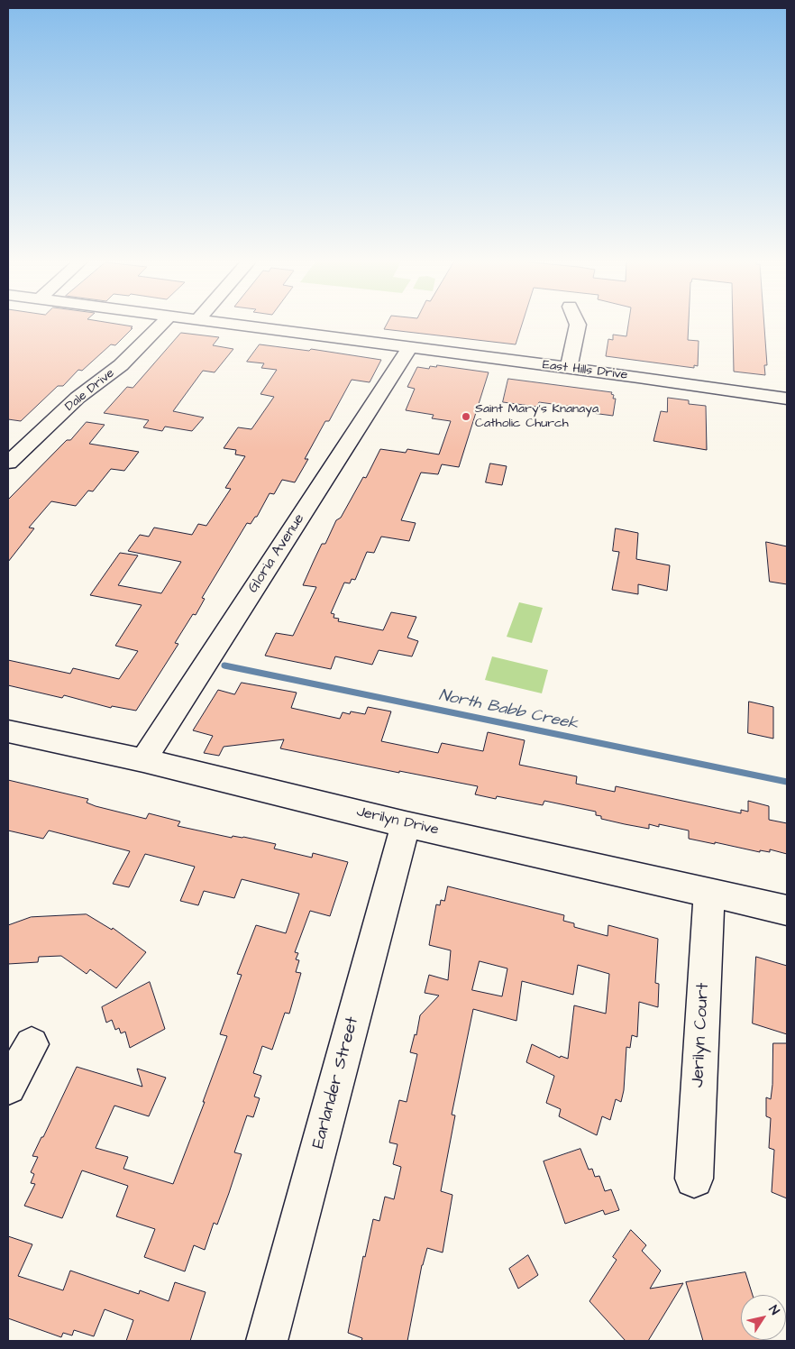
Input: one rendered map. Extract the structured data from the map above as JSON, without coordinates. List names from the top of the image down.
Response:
{
  "streets": {
    "street": [
      "East Hills Drive",
      "Dale Drive",
      "Gloria Avenue",
      "Jerilyn Drive",
      "Jerilyn Court",
      "Earlander Street"
    ]
  },
  "crossings": [
    ["East Hills Drive", "Gloria Avenue"],
    ["Gloria Avenue", "Jerilyn Drive"],
    ["Jerilyn Drive", "Jerilyn Court"],
    ["Jerilyn Drive", "Earlander Street"]
  ],
  "water": ["North Babb Creek"],
  "places": ["Saint Mary’s Knanaya Catholic Church"],
  "north": "top right"
}
